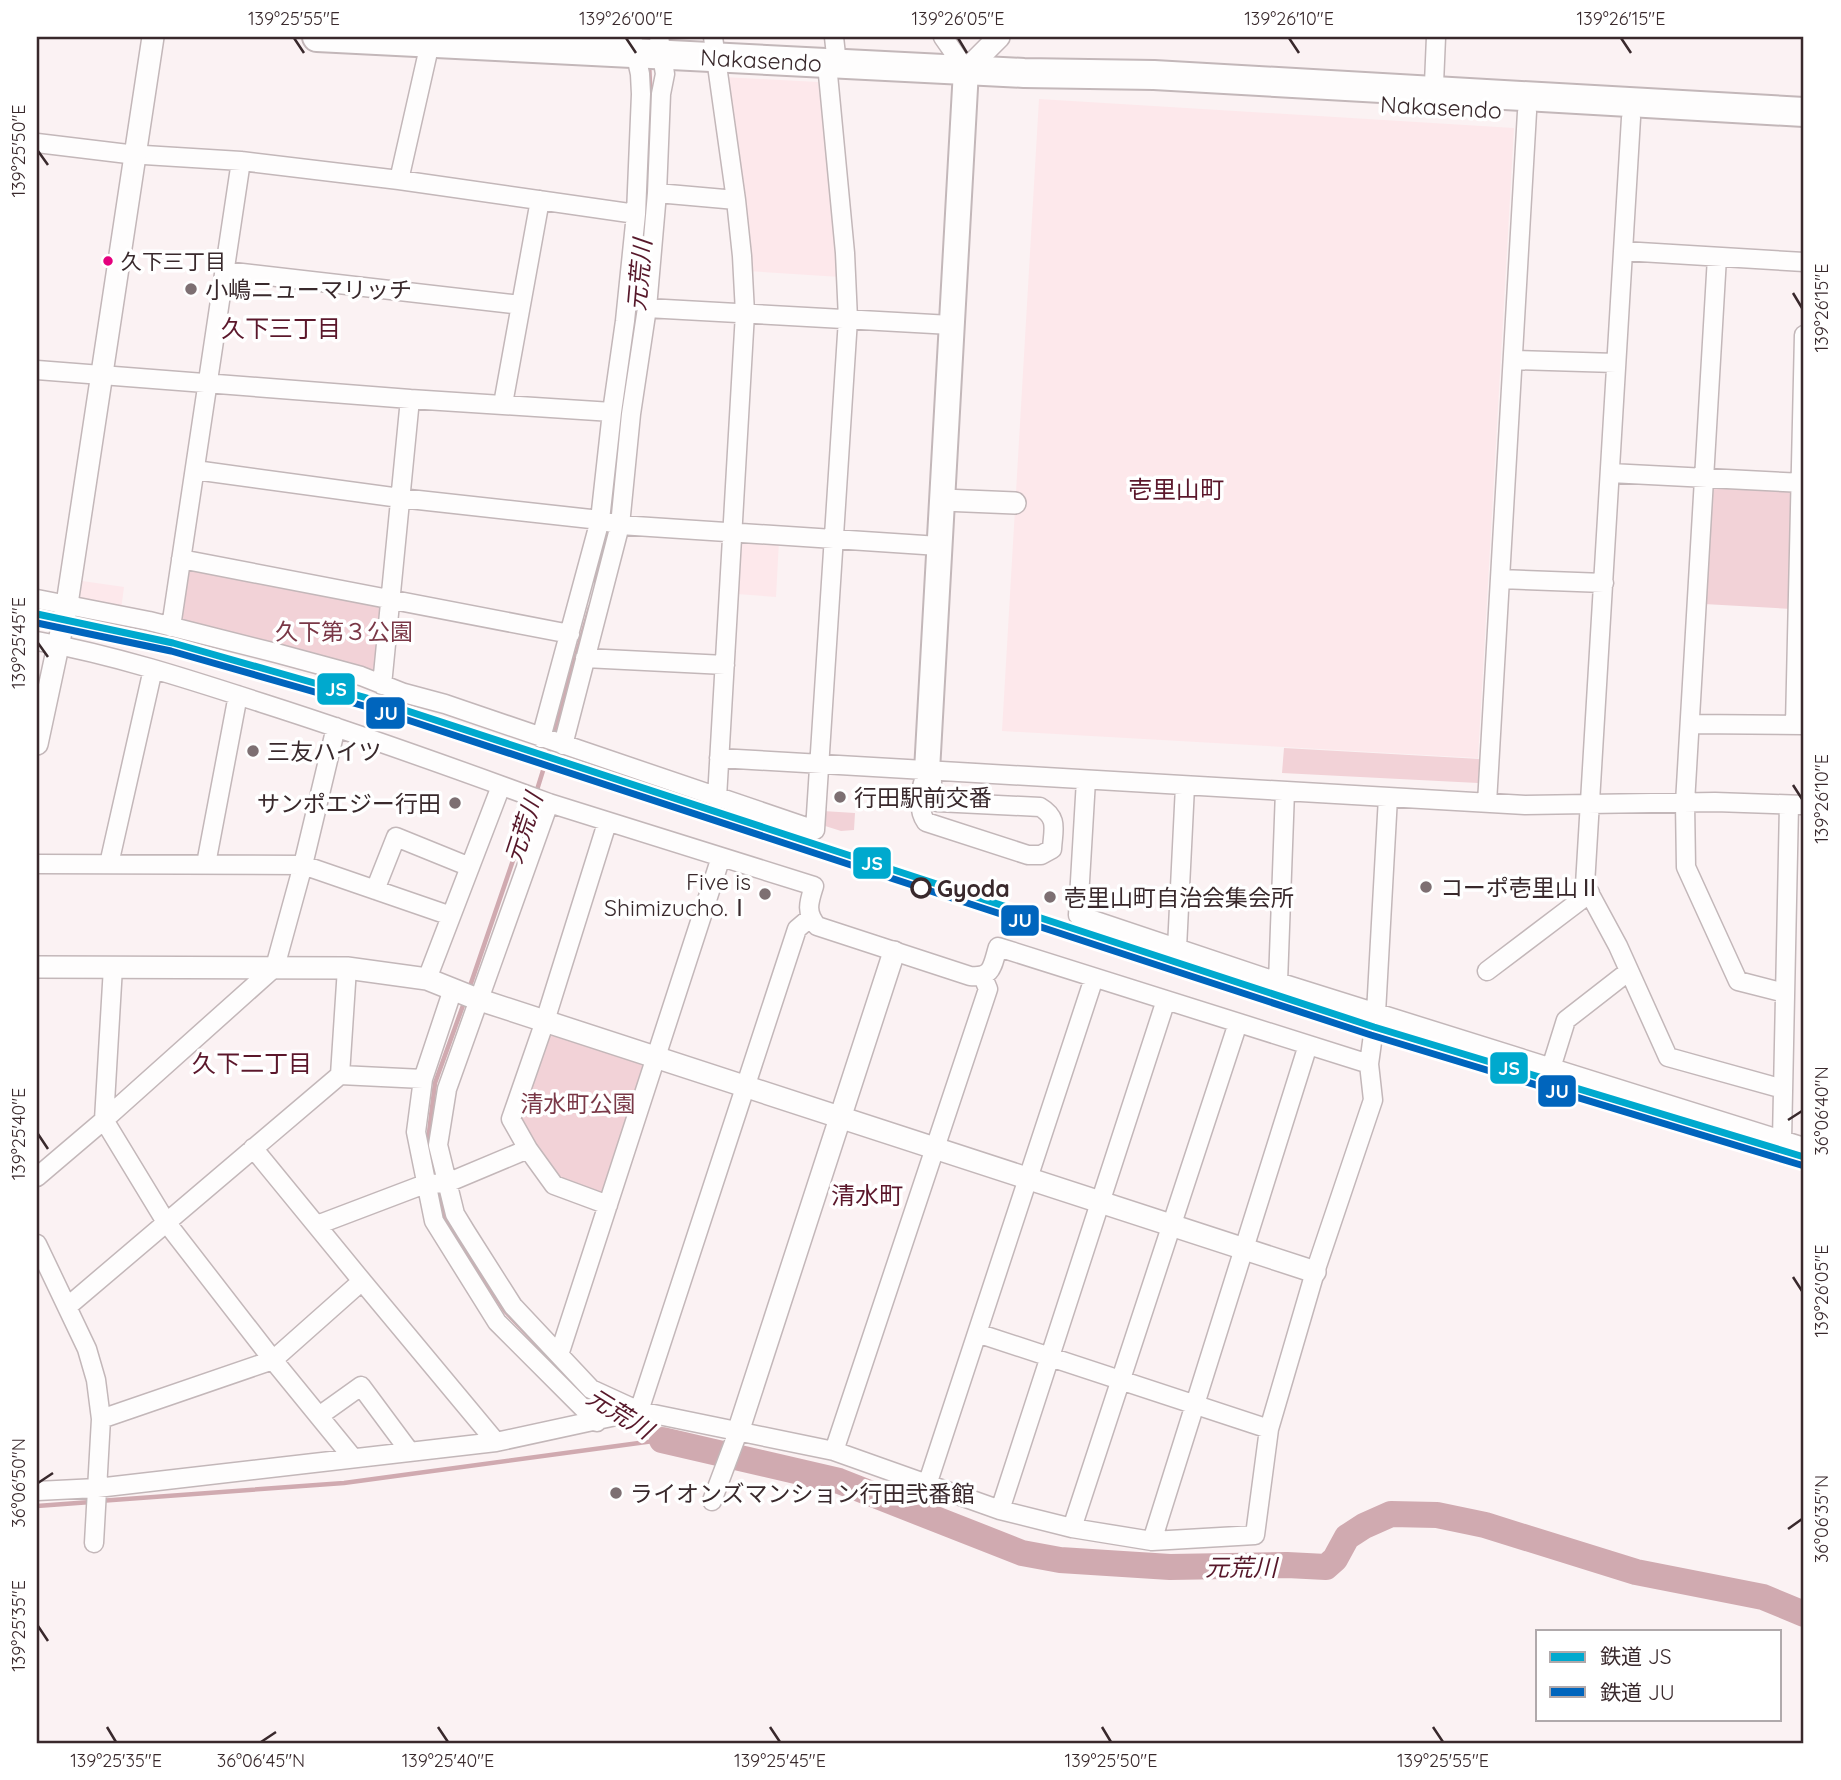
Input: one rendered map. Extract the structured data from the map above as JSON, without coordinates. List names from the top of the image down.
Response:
{
  "streets": {
    "highway": ["Nakasendo"]
  },
  "districts": [
    "久下三丁目",
    "壱里山町",
    "久下二丁目",
    "清水町"
  ],
  "water": ["元荒川"],
  "parks": ["久下第３公園", "清水町公園"],
  "places": [
    "久下三丁目",
    "小嶋ニューマリッチ",
    "三友ハイツ",
    "行田駅前交番",
    "サンポエジー行田",
    "コーポ壱里山Ⅱ",
    "Gyoda",
    "Five is Shimizucho.Ⅰ",
    "壱里山町自治会集会所",
    "ライオンズマンション行田弐番館"
  ],
  "lines": ["rail line JS", "rail line JU"],
  "legend": ["鉄道 JS", "鉄道 JU"],
  "coordinates": [
    "139°25'55\"E",
    "139°26'00\"E",
    "139°26'05\"E",
    "139°26'10\"E",
    "139°26'15\"E",
    "139°25'50\"E",
    "139°25'45\"E",
    "36°06'40\"N",
    "139°25'40\"E",
    "36°06'50\"N",
    "36°06'35\"N",
    "139°25'35\"E",
    "36°06'45\"N"
  ]
}
